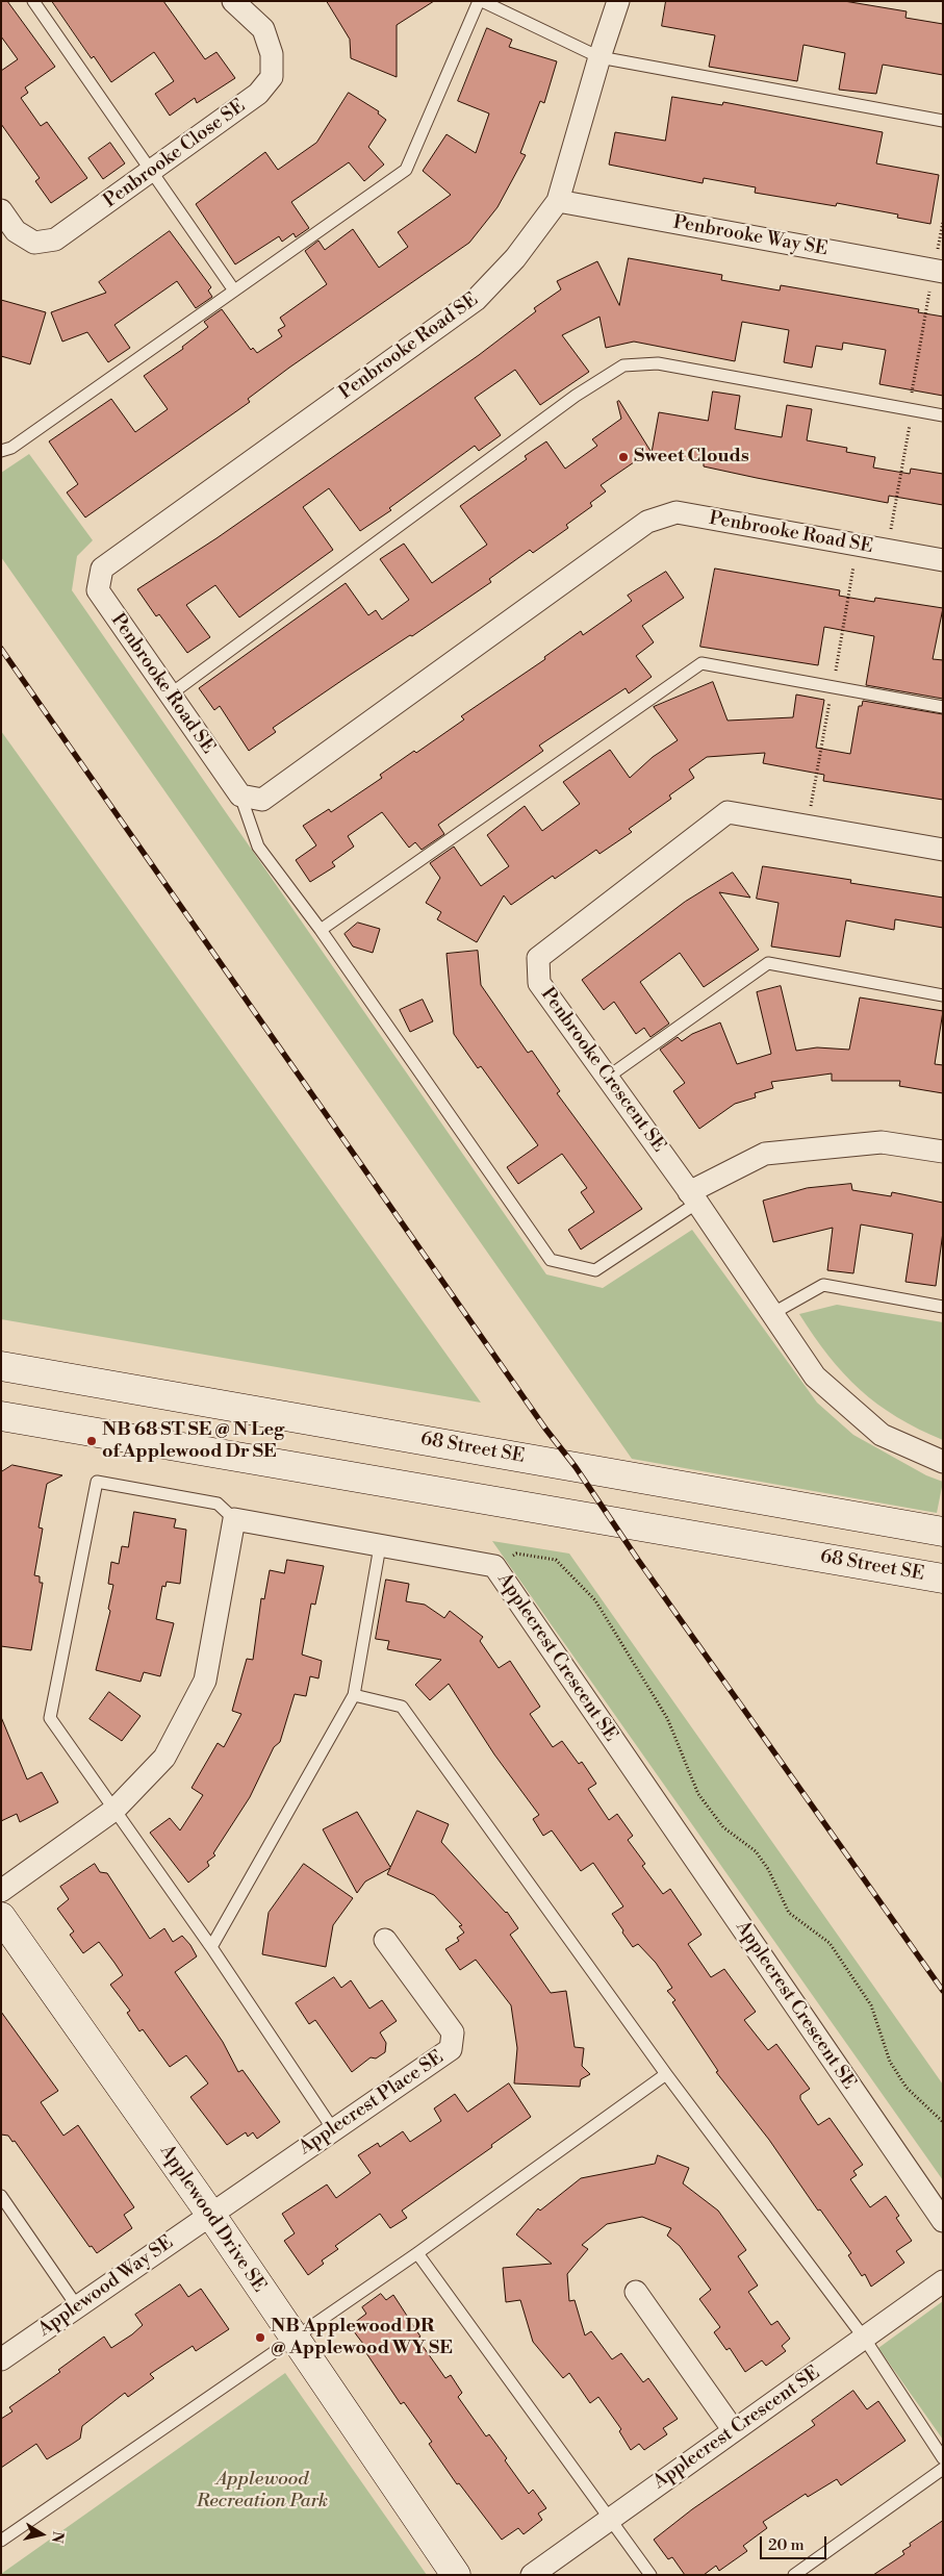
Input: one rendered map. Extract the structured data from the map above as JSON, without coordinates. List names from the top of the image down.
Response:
{
  "streets": {
    "main road": ["68 Street SE", "Applewood Drive SE"],
    "street": [
      "Penbrooke Close SE",
      "Penbrooke Way SE",
      "Penbrooke Road SE",
      "Penbrooke Crescent SE",
      "Applecrest Crescent SE",
      "Applecrest Place SE",
      "Applewood Way SE"
    ]
  },
  "crossings": [
    ["Penbrooke Way SE", "Penbrooke Road SE"],
    ["Applecrest Place SE", "Applewood Drive SE"],
    ["Applecrest Place SE", "Applewood Way SE"],
    ["Applewood Drive SE", "Applewood Way SE"]
  ],
  "parks": ["Applewood Recreation Park"],
  "places": ["Sweet Clouds", "NB 68 ST SE @ N Leg of Applewood Dr SE", "NB Applewood DR @ Applewood WY SE"],
  "scale_bar": "20 m",
  "north": "right"
}
